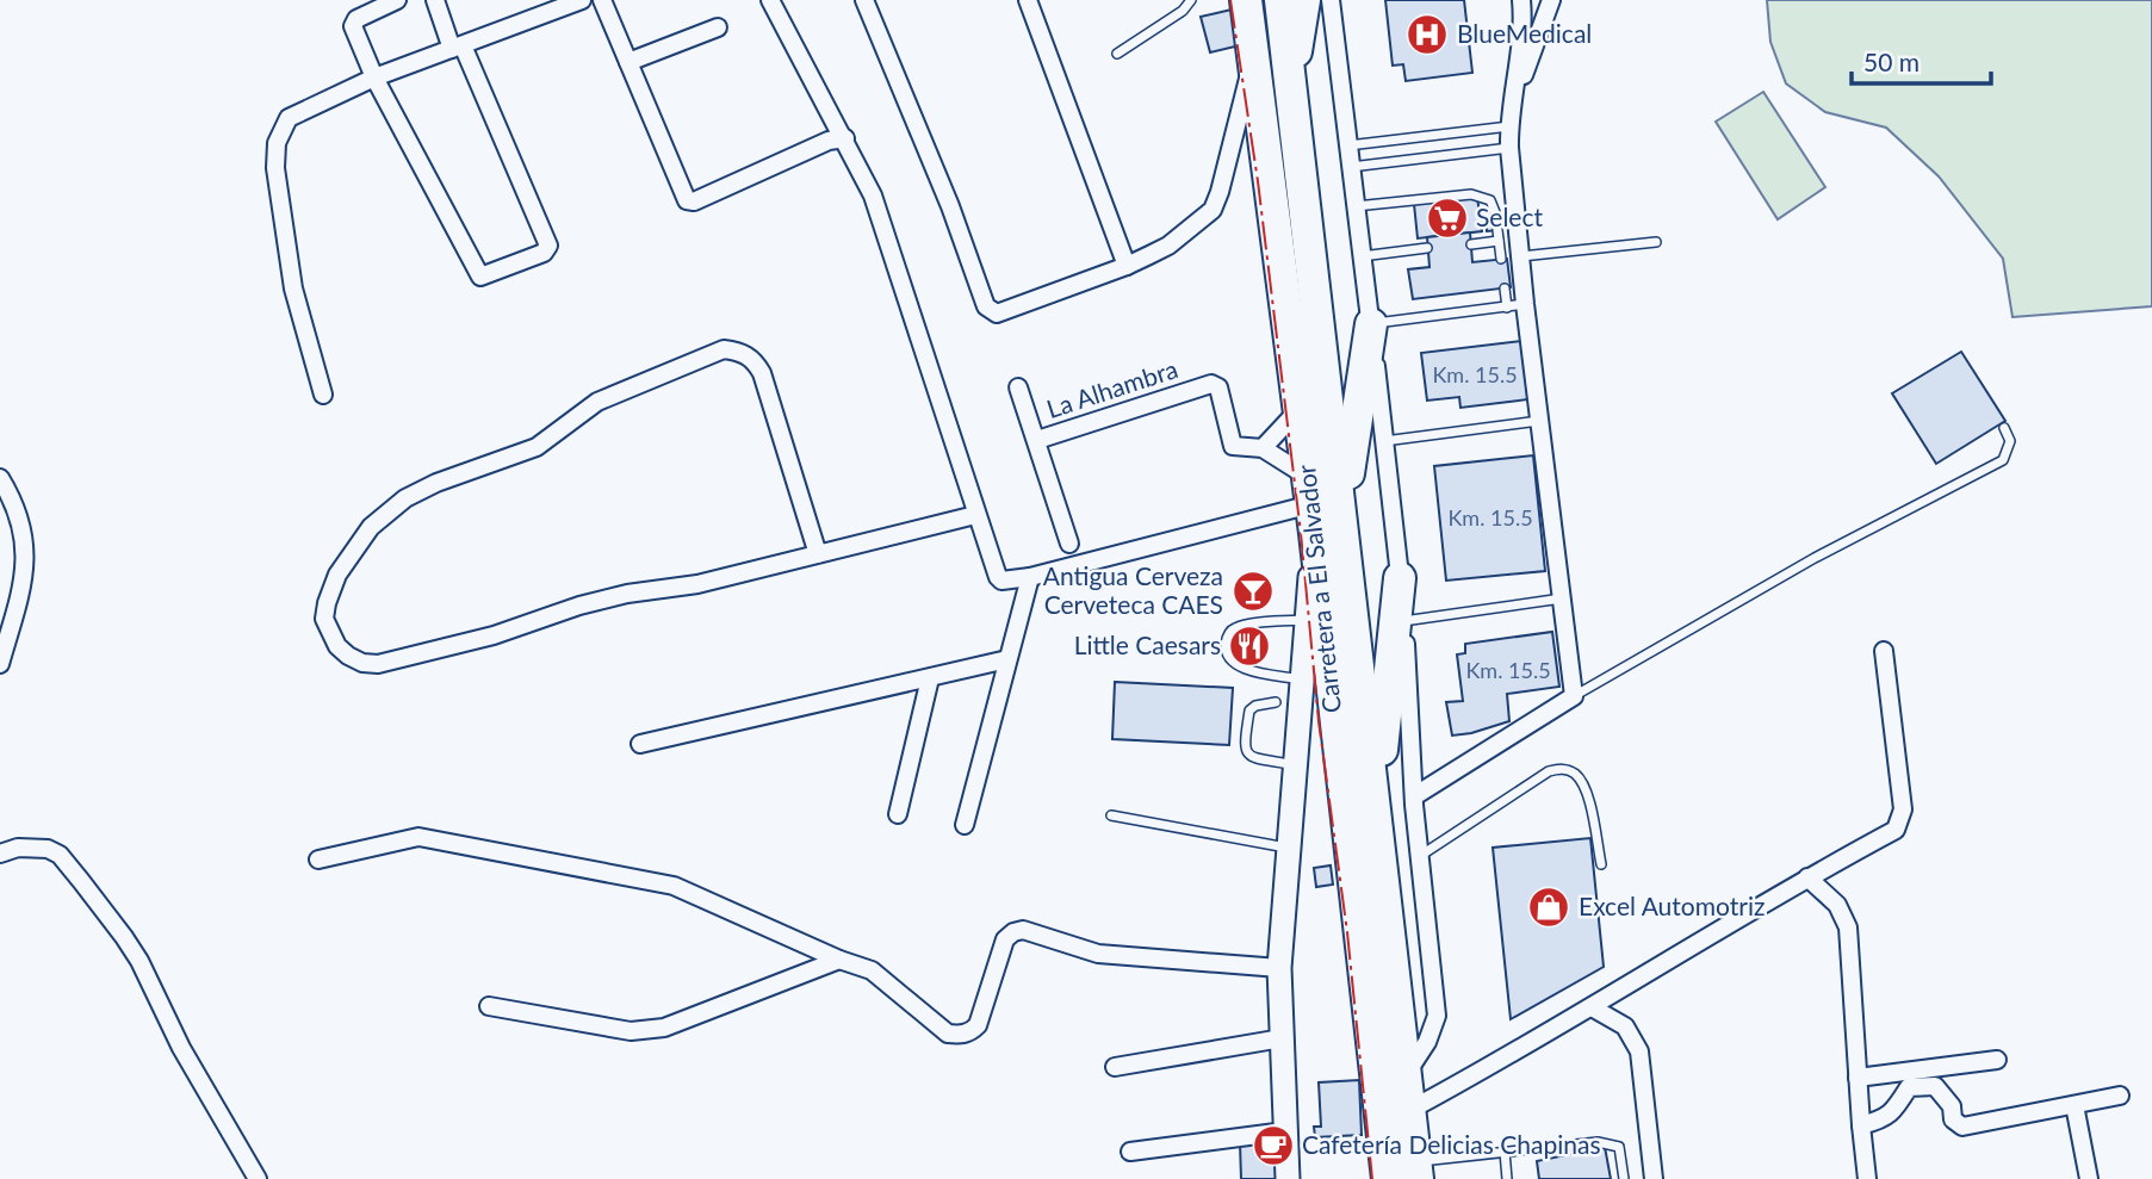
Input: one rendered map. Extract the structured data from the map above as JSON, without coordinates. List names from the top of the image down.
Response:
{
  "streets": {
    "highway": ["Carretera a El Salvador"],
    "street": ["La Alhambra"]
  },
  "crossings": [
    ["La Alhambra", "Carretera a El Salvador"]
  ],
  "places": {
    "hospital": ["BlueMedical"],
    "supermarket": ["Select"],
    "bar": ["Antigua Cerveza Cerveteca CAES"],
    "restaurant": ["Little Caesars"],
    "shop": ["Excel Automotriz"],
    "cafe": ["Cafetería Delicias Chapinas"]
  },
  "house_numbers": ["Km. 15.5", "Km. 15.5", "Km. 15.5"],
  "scale_bar": "50 m"
}
